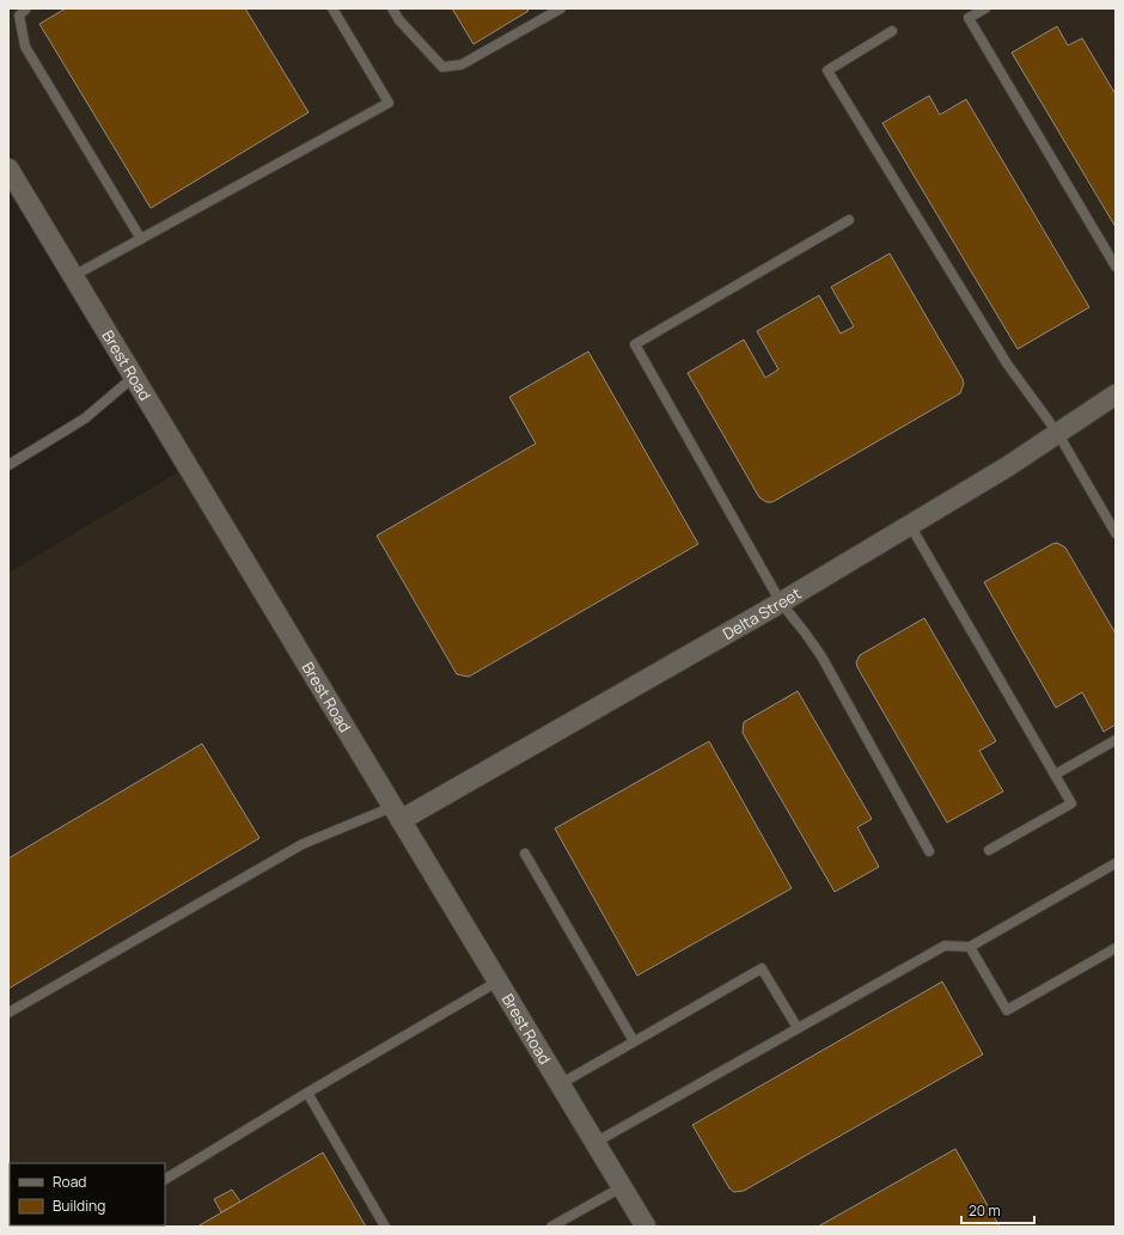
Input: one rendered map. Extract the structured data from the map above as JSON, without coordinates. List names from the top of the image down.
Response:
{
  "streets": {
    "street": ["Brest Road", "Delta Street"]
  },
  "crossings": [
    ["Brest Road", "Delta Street"]
  ],
  "legend": ["Road", "Building"],
  "scale_bar": "20 m"
}
